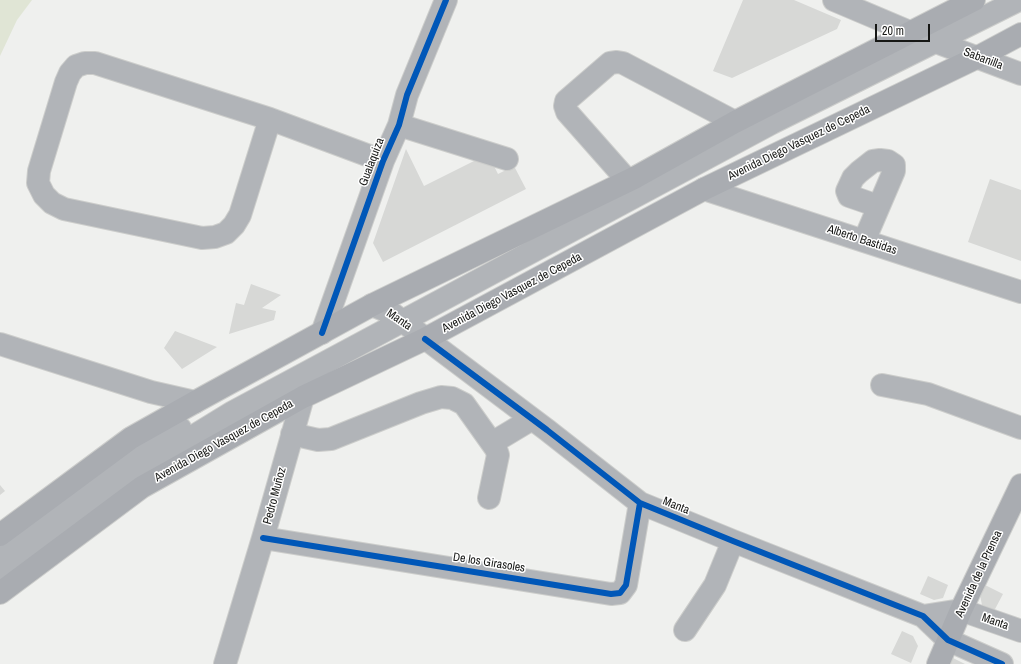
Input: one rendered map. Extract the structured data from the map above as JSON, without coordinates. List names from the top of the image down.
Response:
{
  "streets": {
    "main road": ["Avenida Diego Vasquez de Cepeda", "Avenida de la Prensa"],
    "street": [
      "Sabanilla",
      "Gualaquiza",
      "Alberto Bastidas",
      "Manta",
      "Pedro Muñoz",
      "De los Girasoles"
    ]
  },
  "crossings": [
    ["Sabanilla", "Avenida Diego Vasquez de Cepeda"],
    ["Avenida Diego Vasquez de Cepeda", "Alberto Bastidas"],
    ["Avenida Diego Vasquez de Cepeda", "Manta"],
    ["Avenida Diego Vasquez de Cepeda", "Pedro Muñoz"],
    ["Manta", "De los Girasoles"],
    ["Manta", "Avenida de la Prensa"],
    ["Pedro Muñoz", "De los Girasoles"]
  ],
  "scale_bar": "20 m"
}
